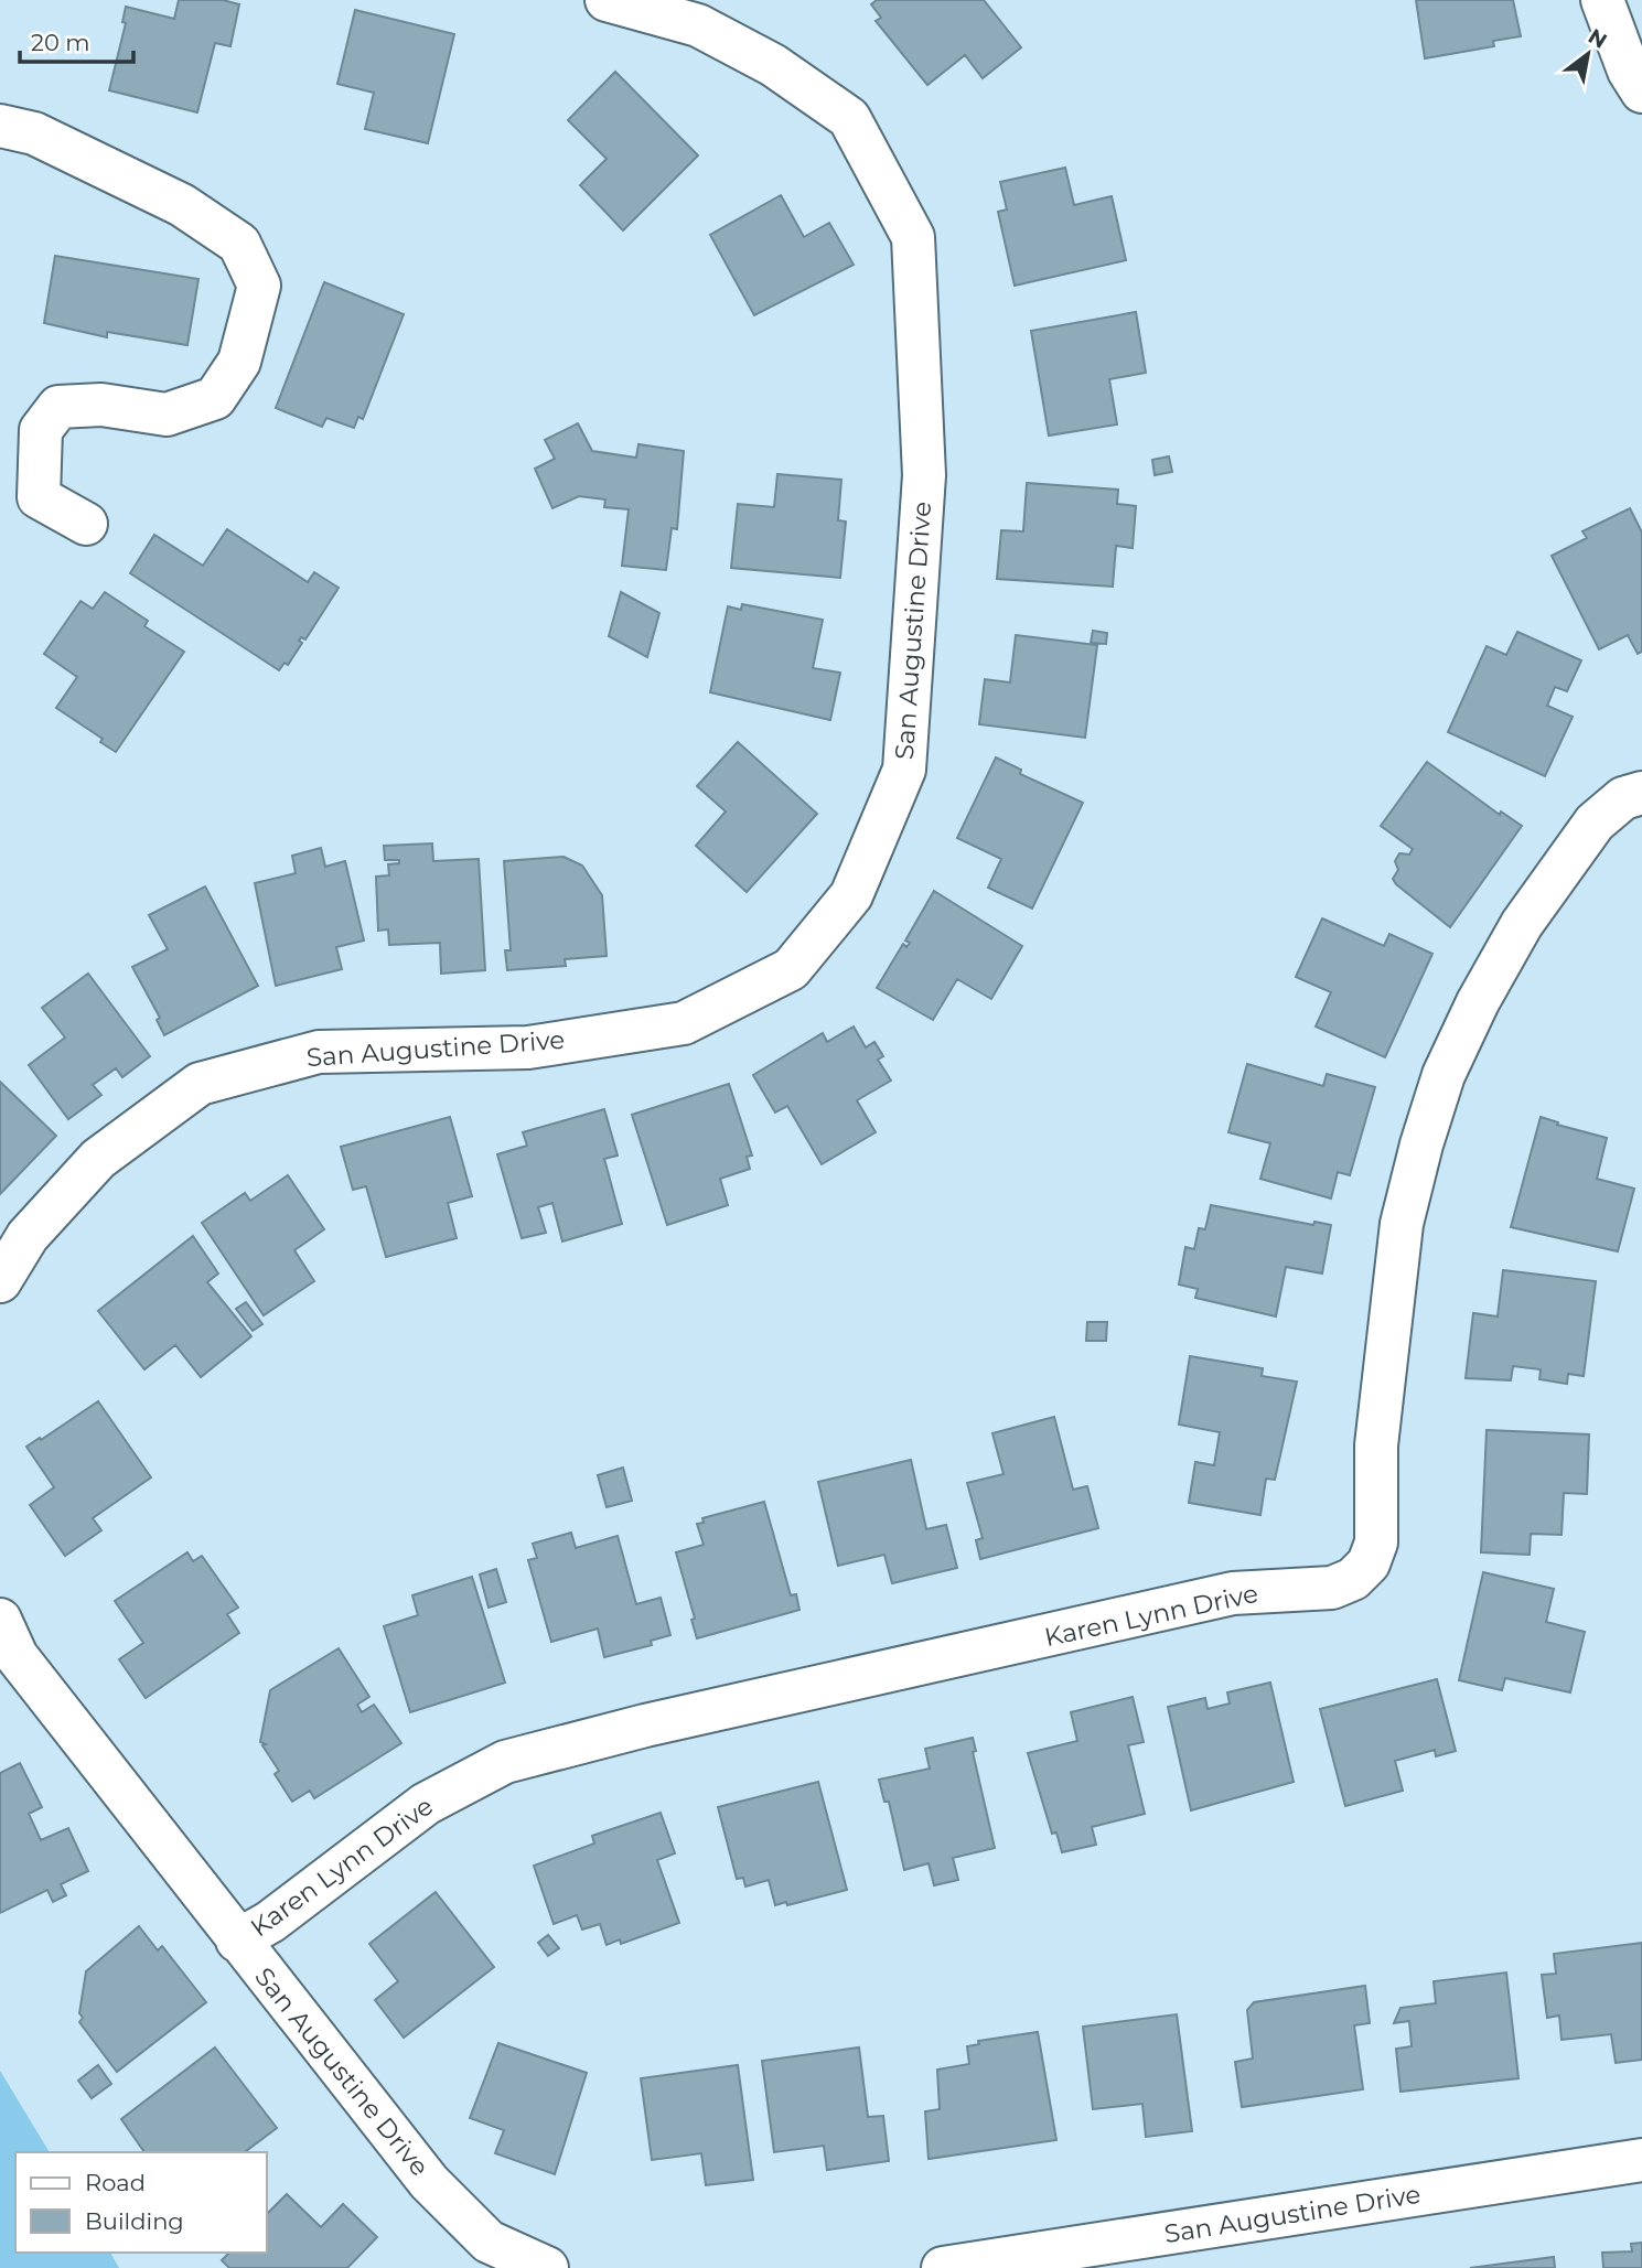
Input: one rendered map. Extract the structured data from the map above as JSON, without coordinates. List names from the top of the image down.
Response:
{
  "streets": {
    "street": ["San Augustine Drive", "Karen Lynn Drive"]
  },
  "crossings": [
    ["San Augustine Drive", "Karen Lynn Drive"]
  ],
  "legend": ["Road", "Building"],
  "scale_bar": "20 m",
  "north": "top right"
}
